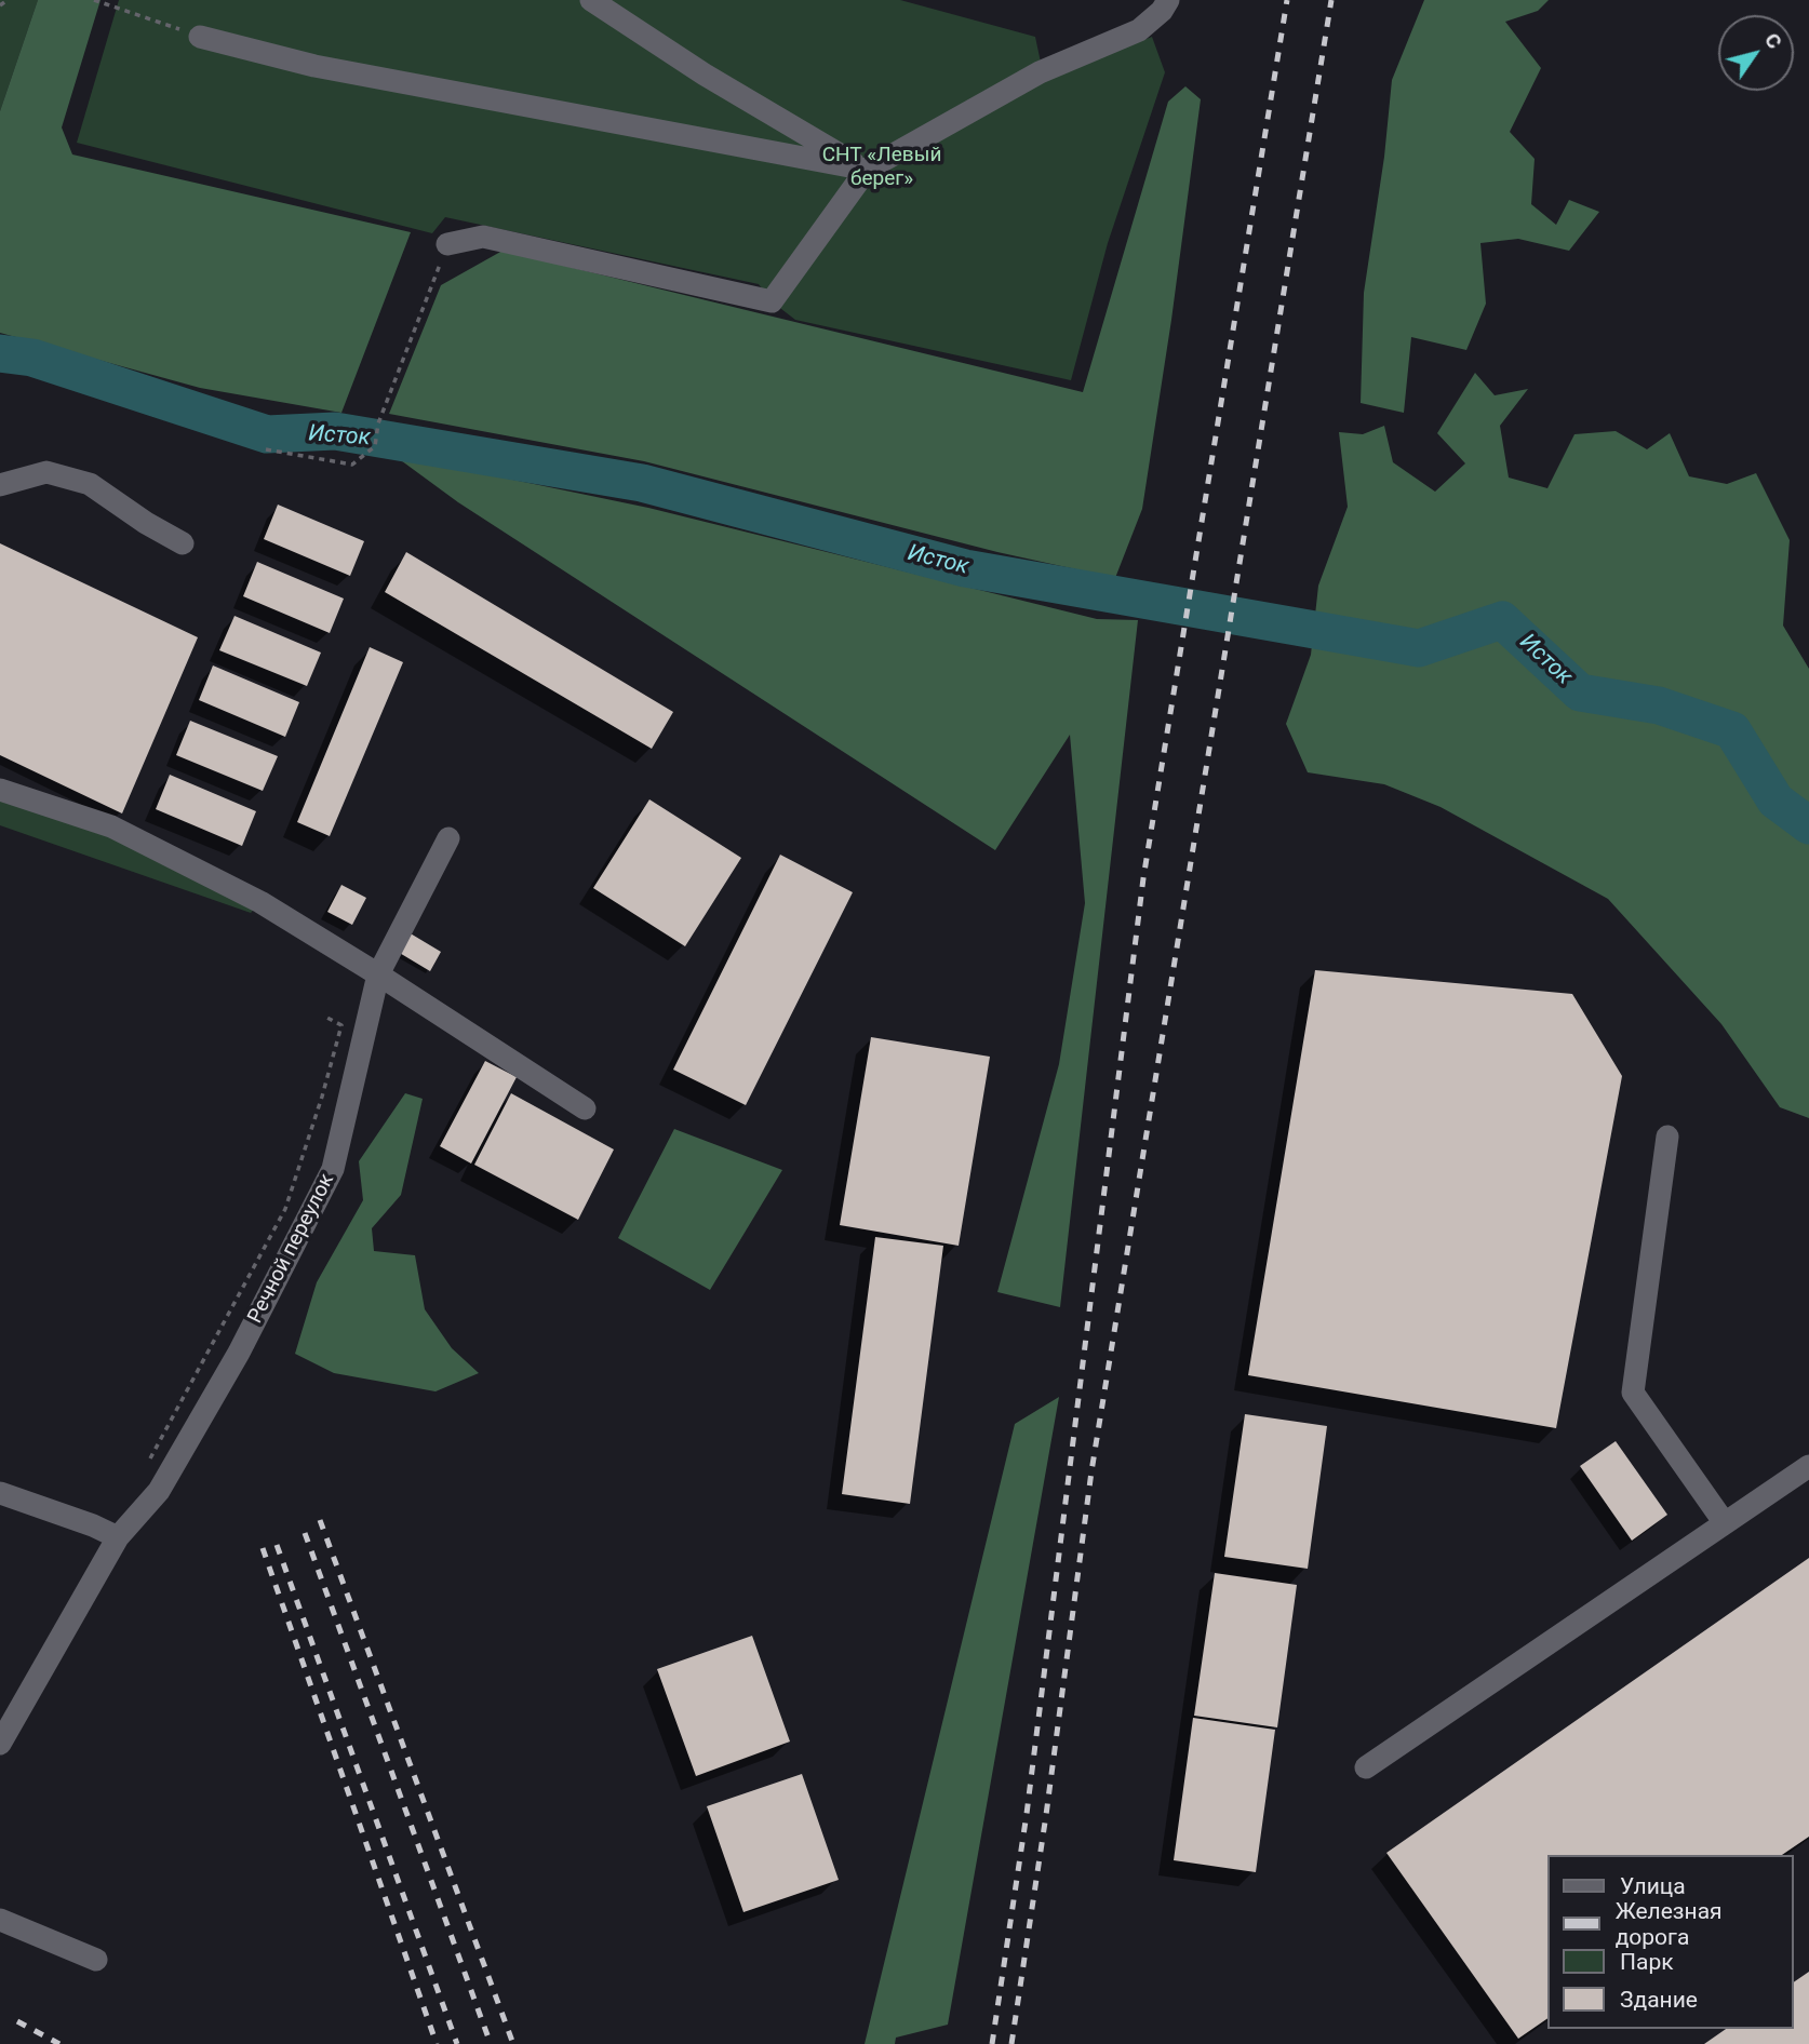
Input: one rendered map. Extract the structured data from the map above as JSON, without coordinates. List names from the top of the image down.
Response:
{
  "streets": {
    "street": ["Речной переулок"]
  },
  "water": ["Исток"],
  "parks": ["СНТ «Левый берег»"],
  "legend": [
    "Улица",
    "Железная дорога",
    "Парк",
    "Здание"
  ],
  "north": "top right"
}
